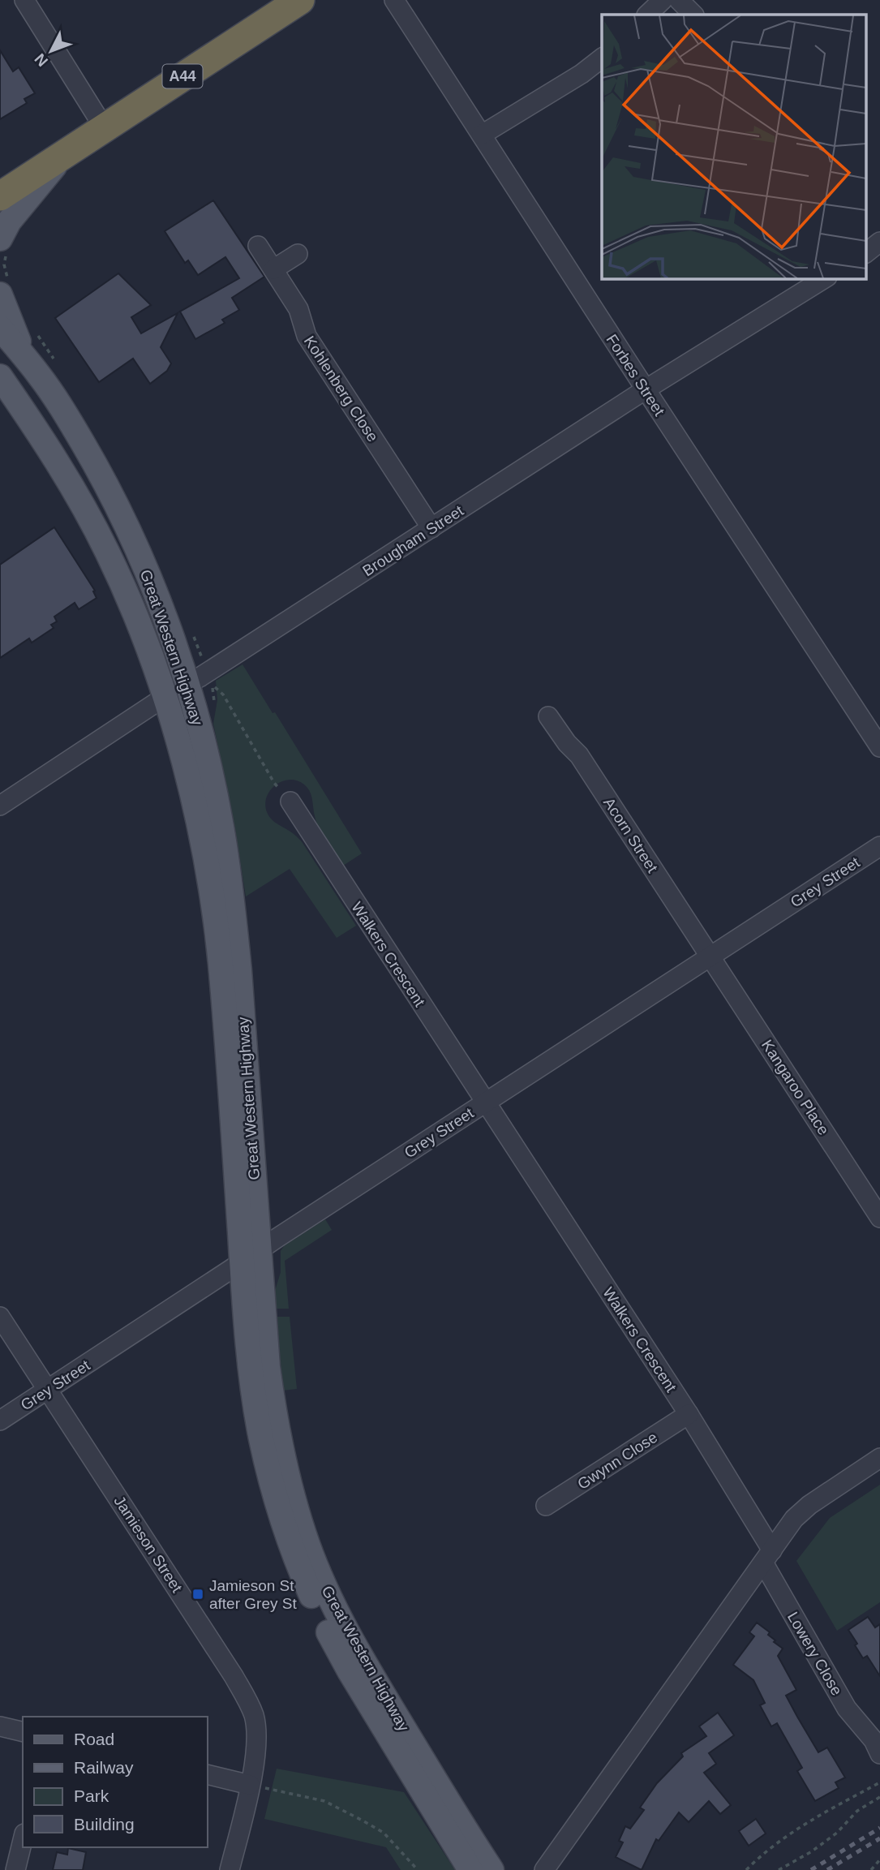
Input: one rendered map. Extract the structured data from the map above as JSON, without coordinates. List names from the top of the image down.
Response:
{
  "streets": {
    "highway": ["A44"],
    "main road": ["Great Western Highway"],
    "street": [
      "Forbes Street",
      "Kohlenberg Close",
      "Brougham Street",
      "Acorn Street",
      "Grey Street",
      "Walkers Crescent",
      "Kangaroo Place",
      "Gwynn Close",
      "Jamieson Street",
      "Lowery Close"
    ]
  },
  "crossings": [
    ["Forbes Street", "Brougham Street"],
    ["Kohlenberg Close", "Brougham Street"],
    ["Brougham Street", "Great Western Highway"],
    ["Great Western Highway", "Grey Street"],
    ["Acorn Street", "Grey Street"],
    ["Acorn Street", "Kangaroo Place"],
    ["Grey Street", "Walkers Crescent"],
    ["Grey Street", "Kangaroo Place"],
    ["Grey Street", "Jamieson Street"],
    ["Walkers Crescent", "Gwynn Close"],
    ["Walkers Crescent", "Lowery Close"]
  ],
  "places": {
    "transit": ["Jamieson St after Grey St"]
  },
  "legend": [
    "Road",
    "Railway",
    "Park",
    "Building"
  ],
  "north": "bottom left"
}
